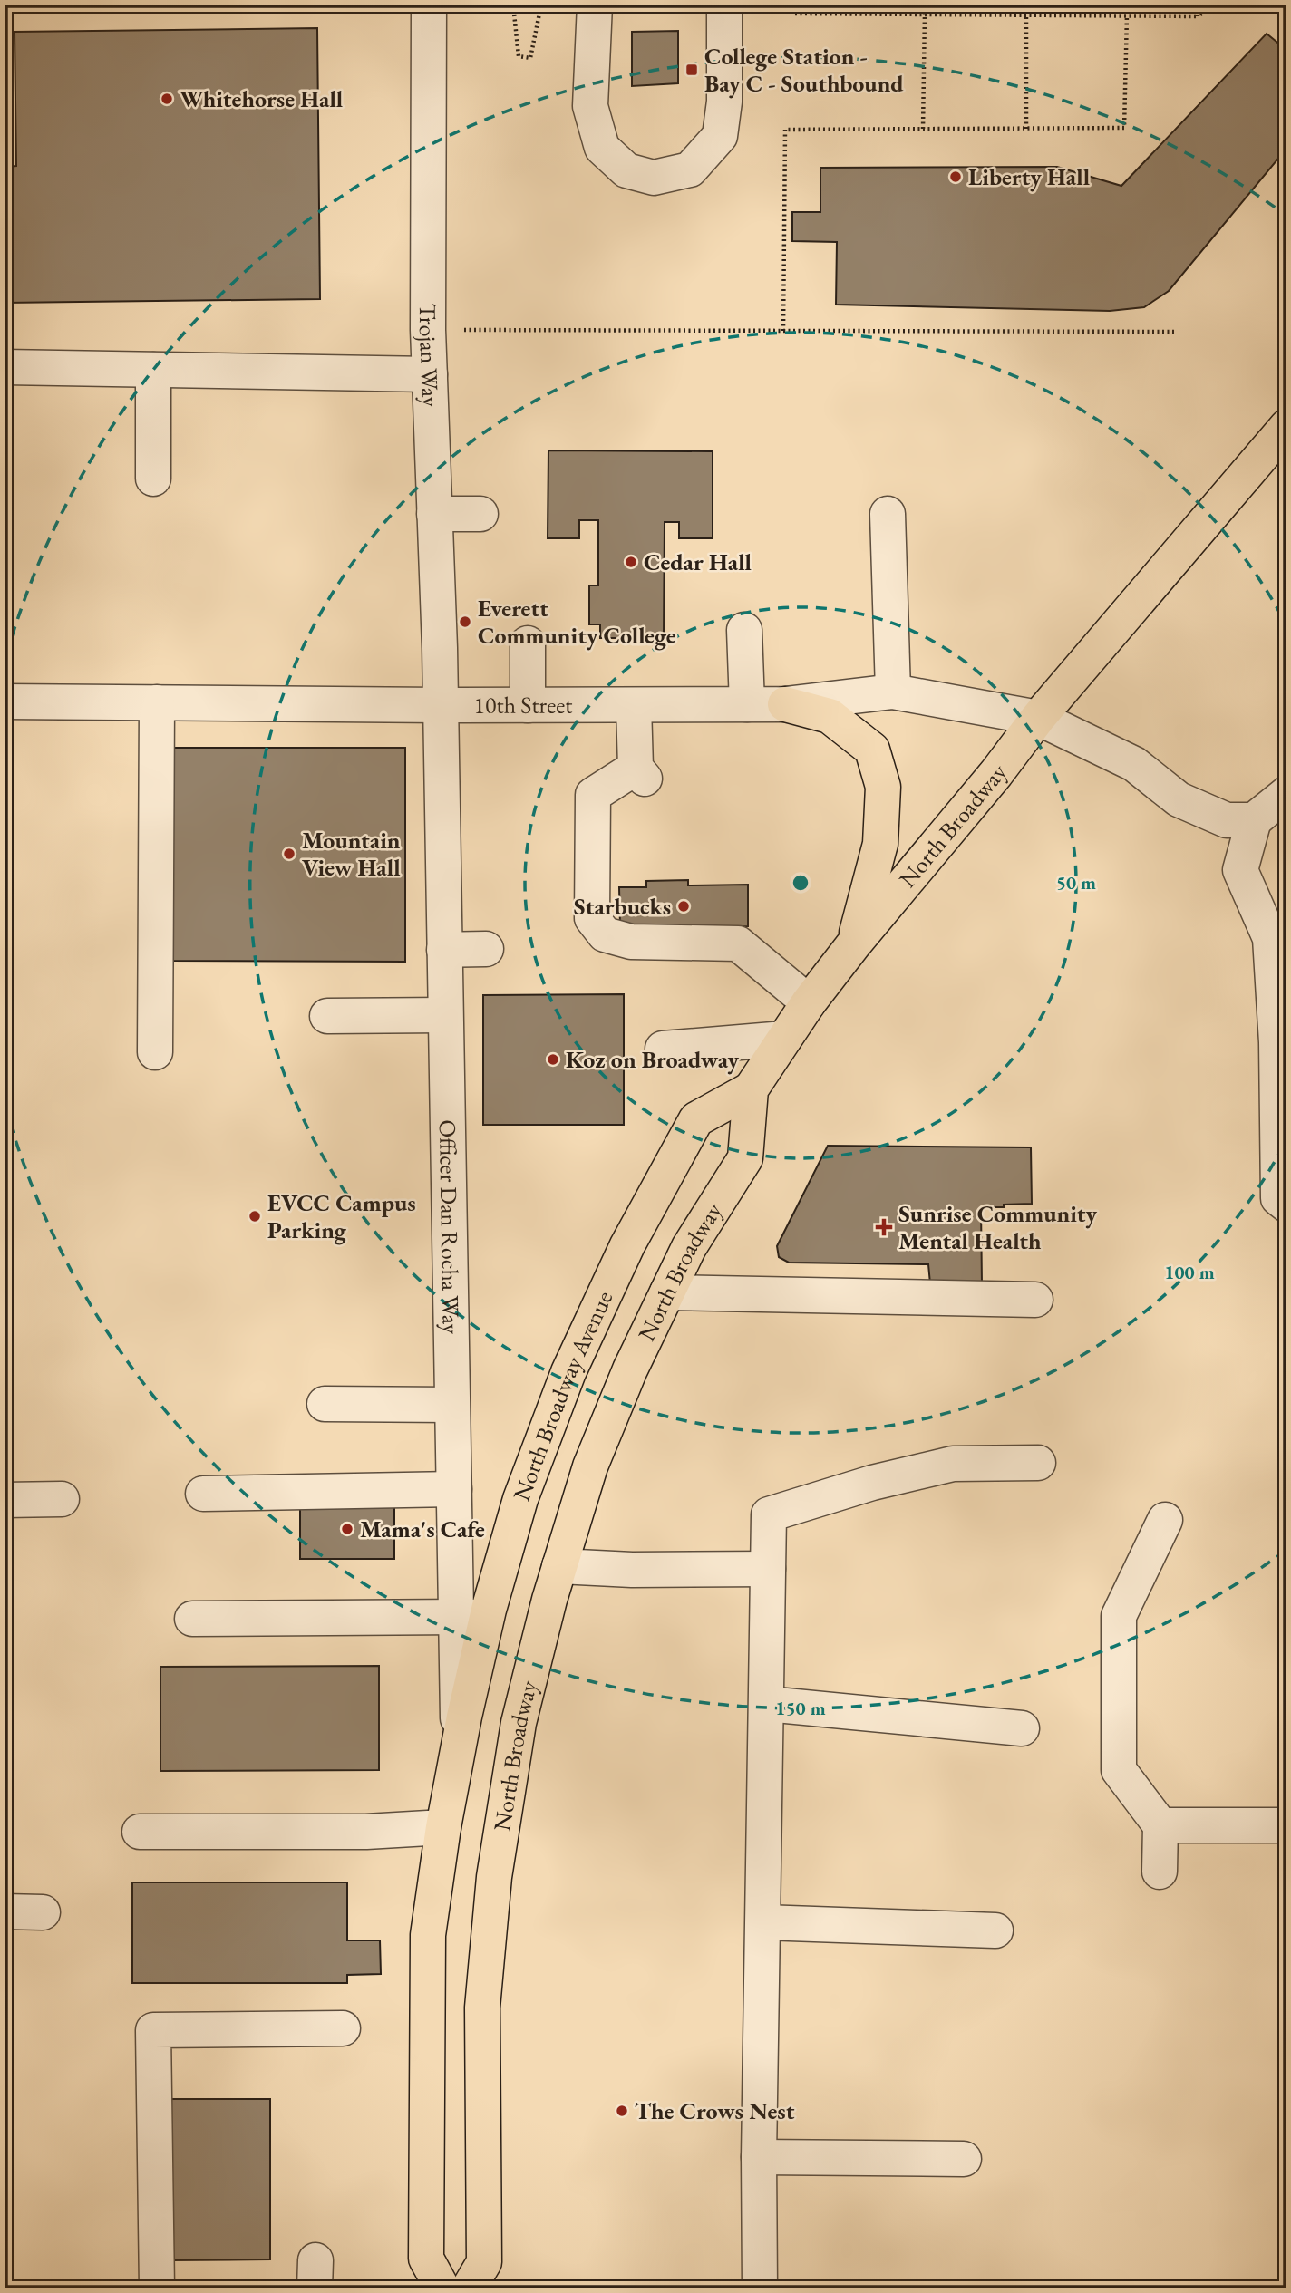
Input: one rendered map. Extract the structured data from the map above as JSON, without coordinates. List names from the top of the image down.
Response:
{
  "streets": {
    "main road": ["North Broadway", "North Broadway Avenue"],
    "street": ["Trojan Way", "10th Street", "Officer Dan Rocha Way"]
  },
  "crossings": [
    ["Trojan Way", "10th Street"],
    ["Trojan Way", "Officer Dan Rocha Way"],
    ["10th Street", "North Broadway"],
    ["10th Street", "Officer Dan Rocha Way"],
    ["North Broadway", "North Broadway Avenue"],
    ["Officer Dan Rocha Way", "North Broadway Avenue"]
  ],
  "places": {
    "transit": ["College Station - Bay C - Southbound"],
    "other": [
      "Whitehorse Hall",
      "Liberty Hall",
      "Cedar Hall",
      "Everett Community College",
      "Mountain View Hall",
      "Starbucks",
      "Koz on Broadway",
      "EVCC Campus Parking",
      "Mama's Cafe",
      "The Crows Nest"
    ],
    "health": ["Sunrise Community Mental Health"]
  },
  "rings": ["50 m", "100 m", "150 m"]
}
